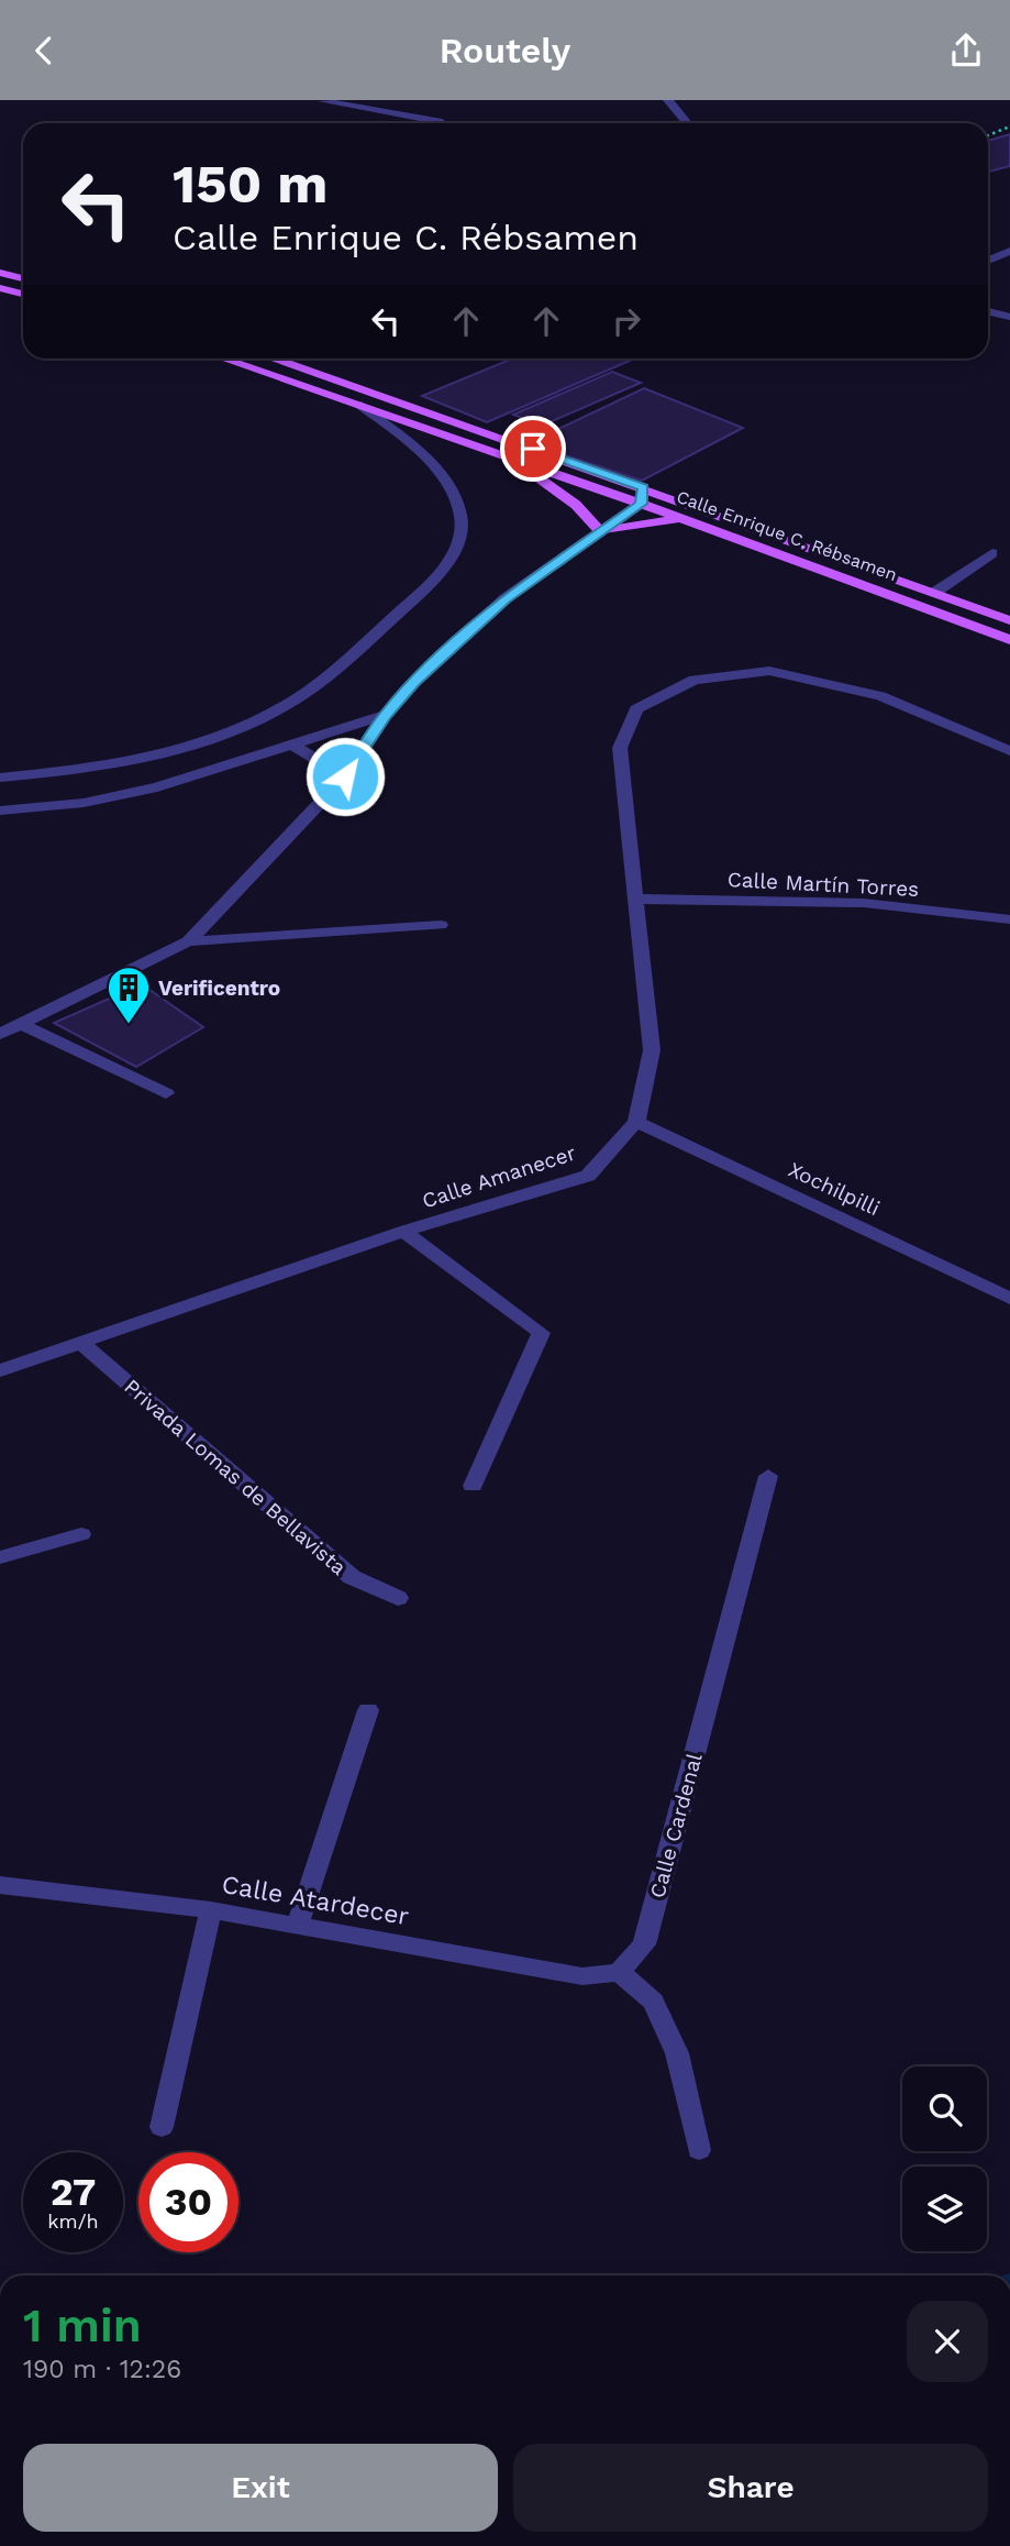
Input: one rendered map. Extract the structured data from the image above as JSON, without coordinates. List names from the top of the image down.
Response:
{
  "streets": {
    "main road": ["Calle Enrique C. Rébsamen"],
    "street": [
      "Calle Martín Torres",
      "Calle Amanecer",
      "Xochilpilli",
      "Privada Lomas de Bellavista",
      "Calle Cardenal",
      "Calle Atardecer"
    ]
  },
  "crossings": [
    ["Calle Martín Torres", "Calle Amanecer"],
    ["Calle Amanecer", "Xochilpilli"],
    ["Calle Amanecer", "Privada Lomas de Bellavista"],
    ["Calle Cardenal", "Calle Atardecer"]
  ],
  "places": {
    "building": ["Verificentro"]
  },
  "page": {
    "header": "Routely",
    "turn": ["150 m", "Calle Enrique C. Rébsamen"],
    "speed": "27 km/h",
    "limit": "30",
    "heading": ["1 min", "190 m · 12:26"],
    "buttons": ["Exit", "Share"]
  }
}
